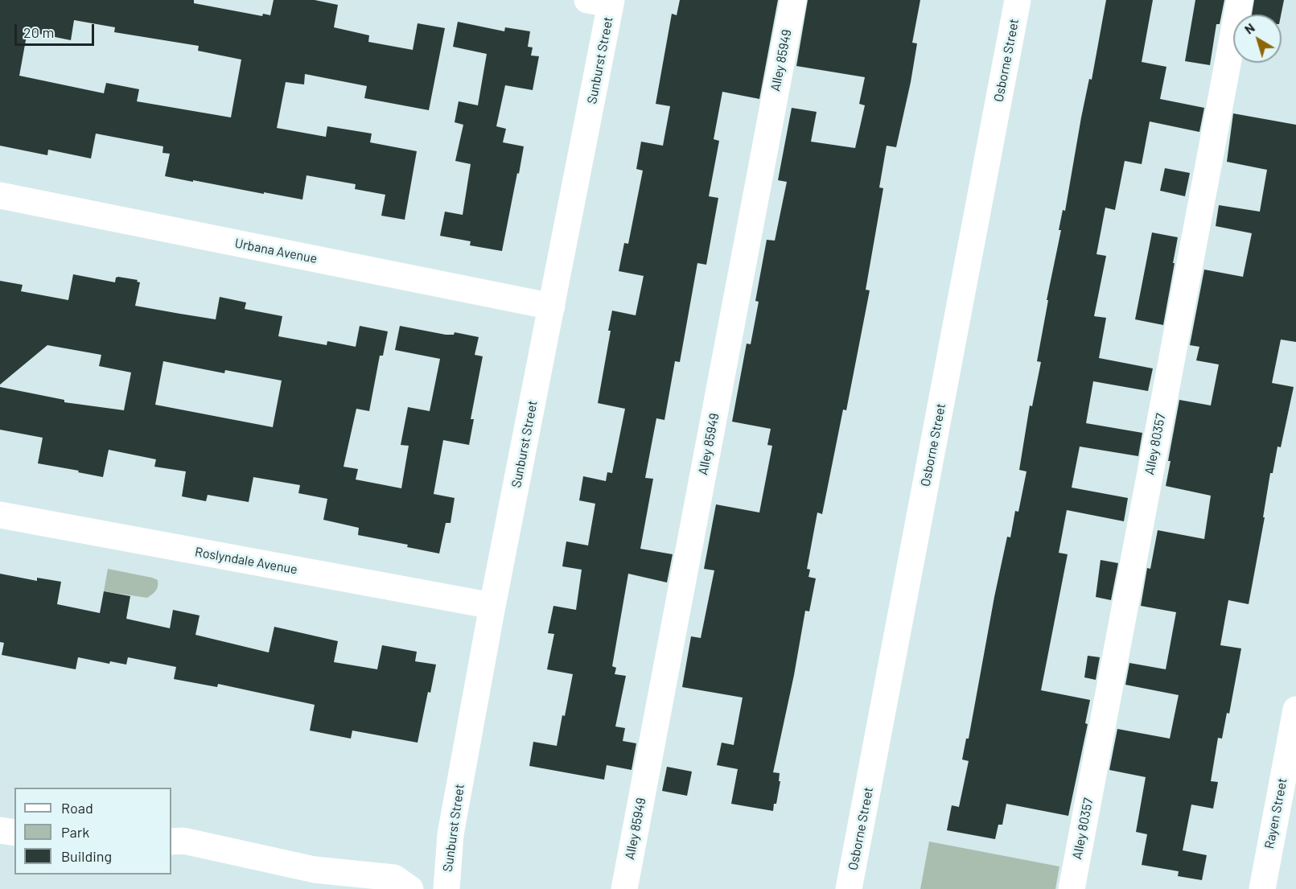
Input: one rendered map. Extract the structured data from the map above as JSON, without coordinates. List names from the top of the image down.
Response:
{
  "streets": {
    "street": [
      "Sunburst Street",
      "Alley 85949",
      "Osborne Street",
      "Urbana Avenue",
      "Alley 80357",
      "Roslyndale Avenue",
      "Rayen Street"
    ]
  },
  "crossings": [
    ["Sunburst Street", "Urbana Avenue"],
    ["Sunburst Street", "Roslyndale Avenue"]
  ],
  "legend": ["Road", "Park", "Building"],
  "scale_bar": "20 m",
  "north": "top left"
}
